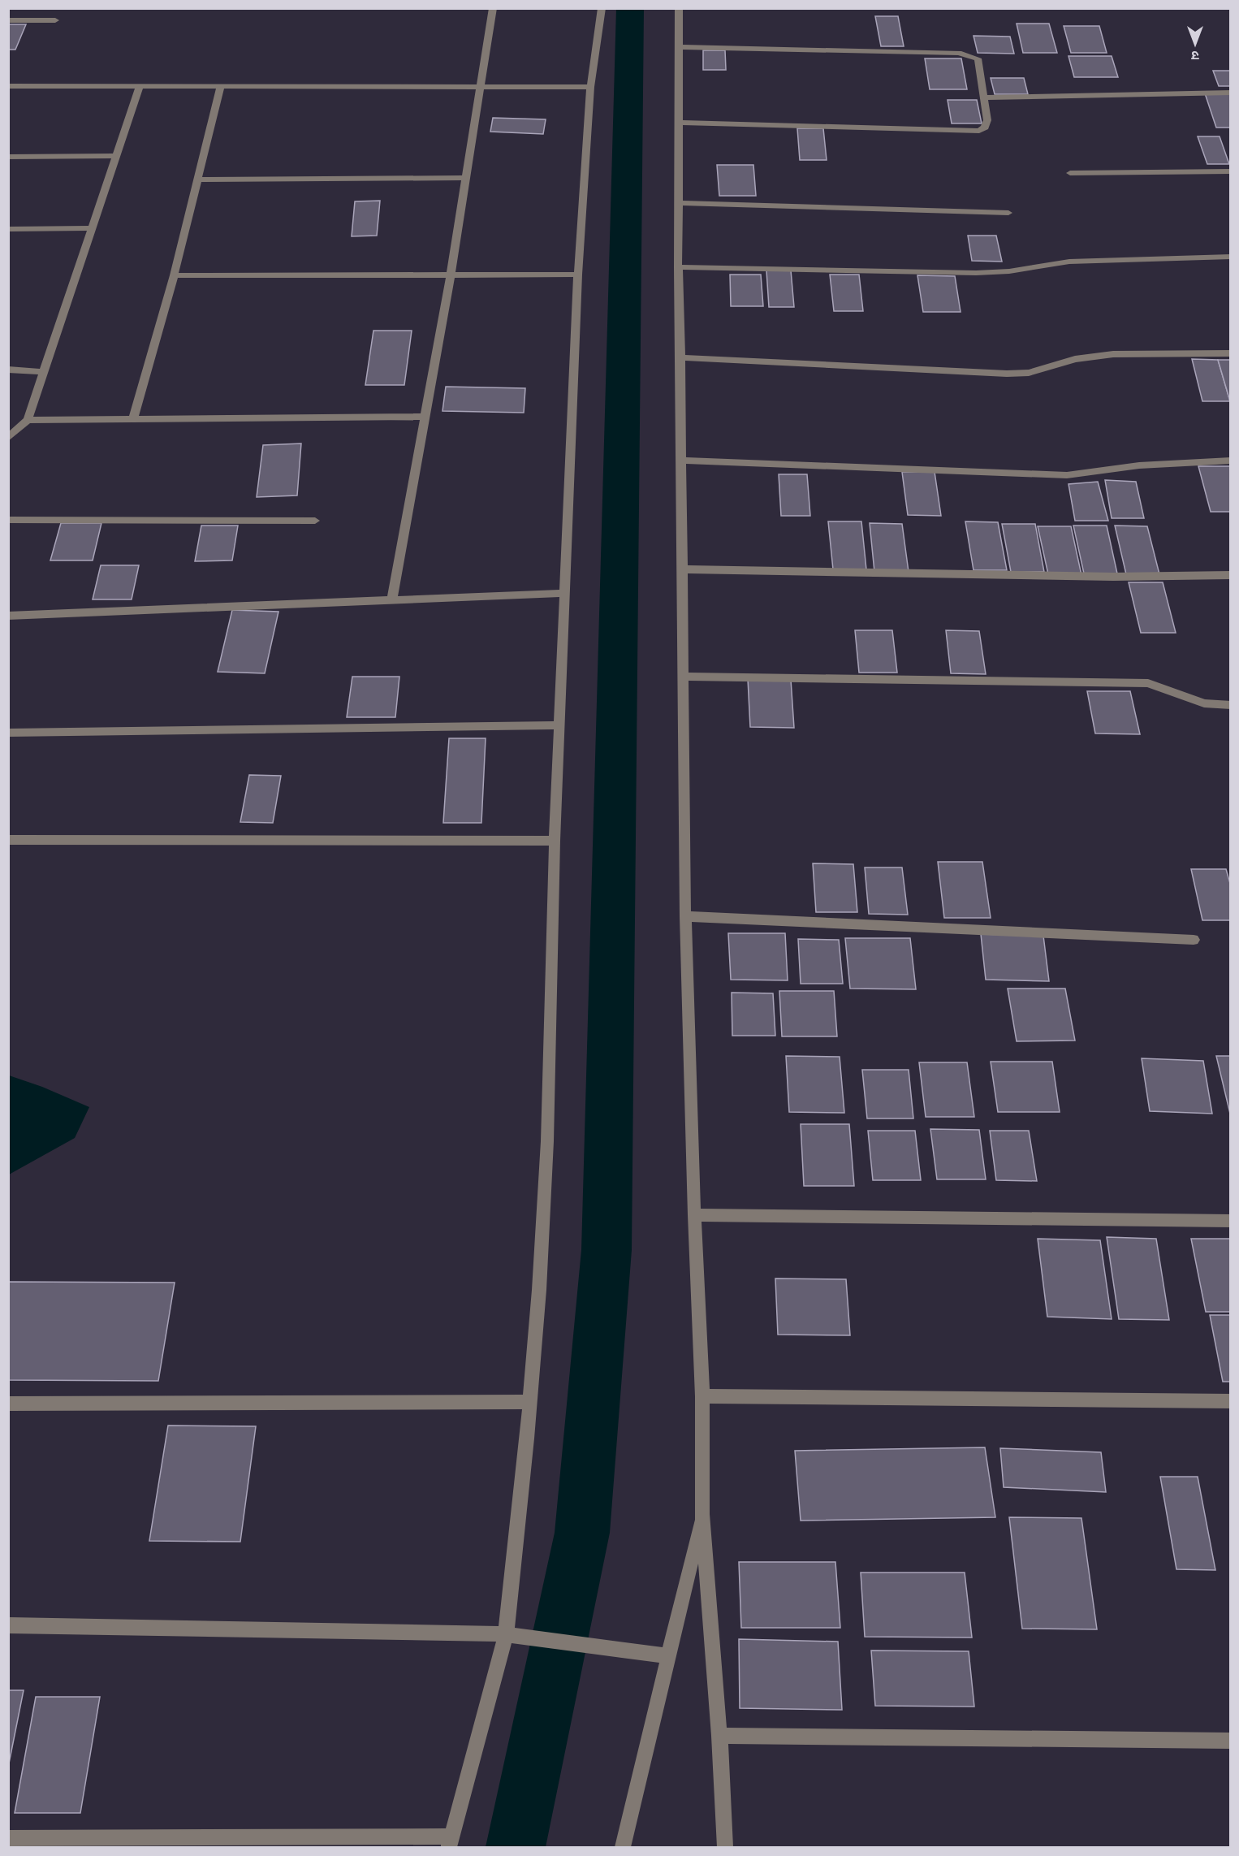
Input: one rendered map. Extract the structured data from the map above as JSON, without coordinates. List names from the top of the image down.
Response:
{
  "north": "bottom"
}
